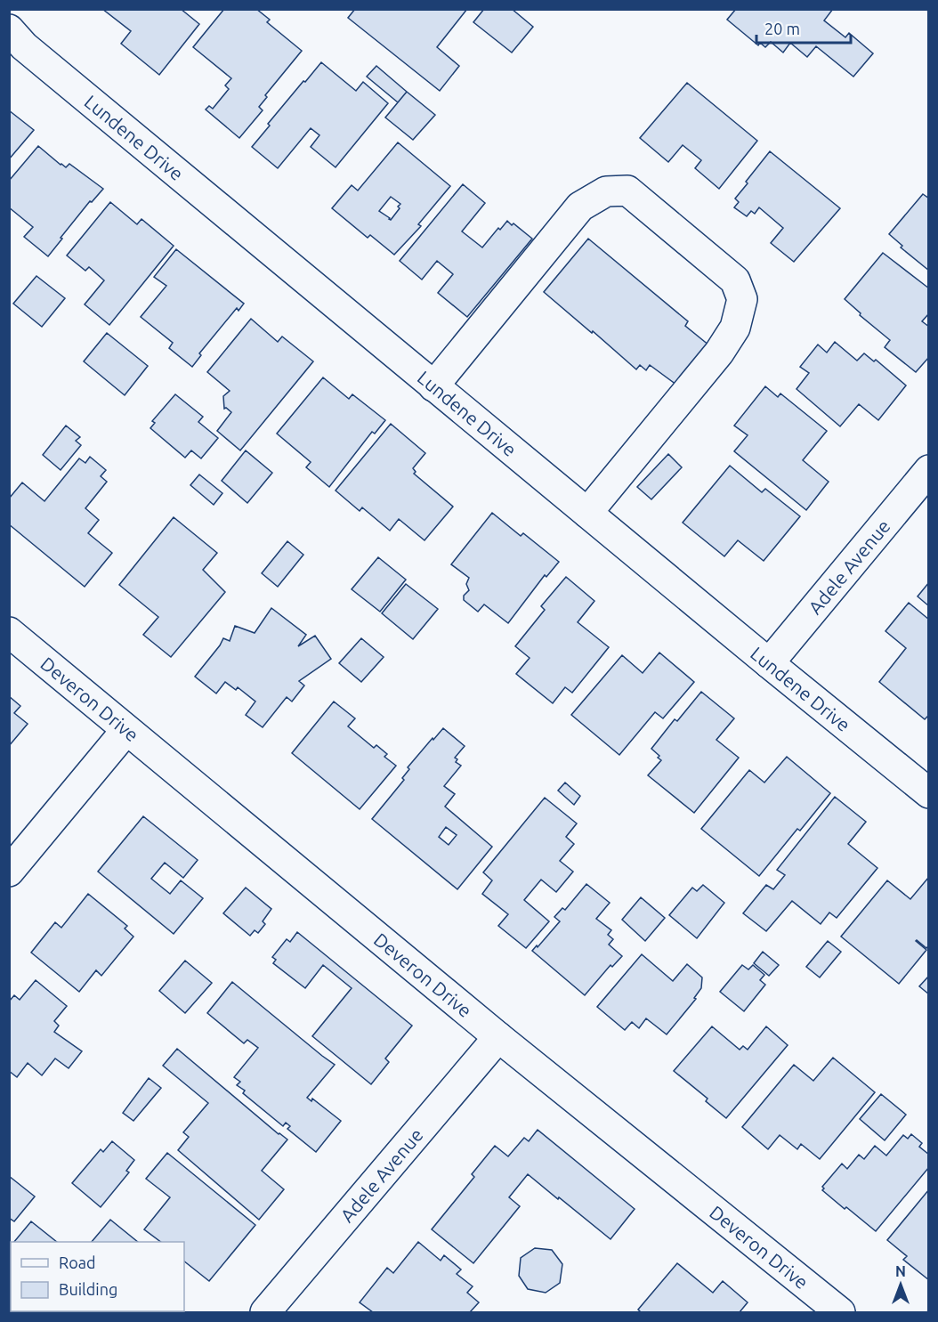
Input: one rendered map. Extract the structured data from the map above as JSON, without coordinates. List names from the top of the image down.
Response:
{
  "streets": {
    "street": ["Lundene Drive", "Adele Avenue", "Deveron Drive"]
  },
  "crossings": [
    ["Lundene Drive", "Adele Avenue"],
    ["Adele Avenue", "Deveron Drive"]
  ],
  "legend": ["Road", "Building"],
  "scale_bar": "20 m",
  "north": "top"
}
